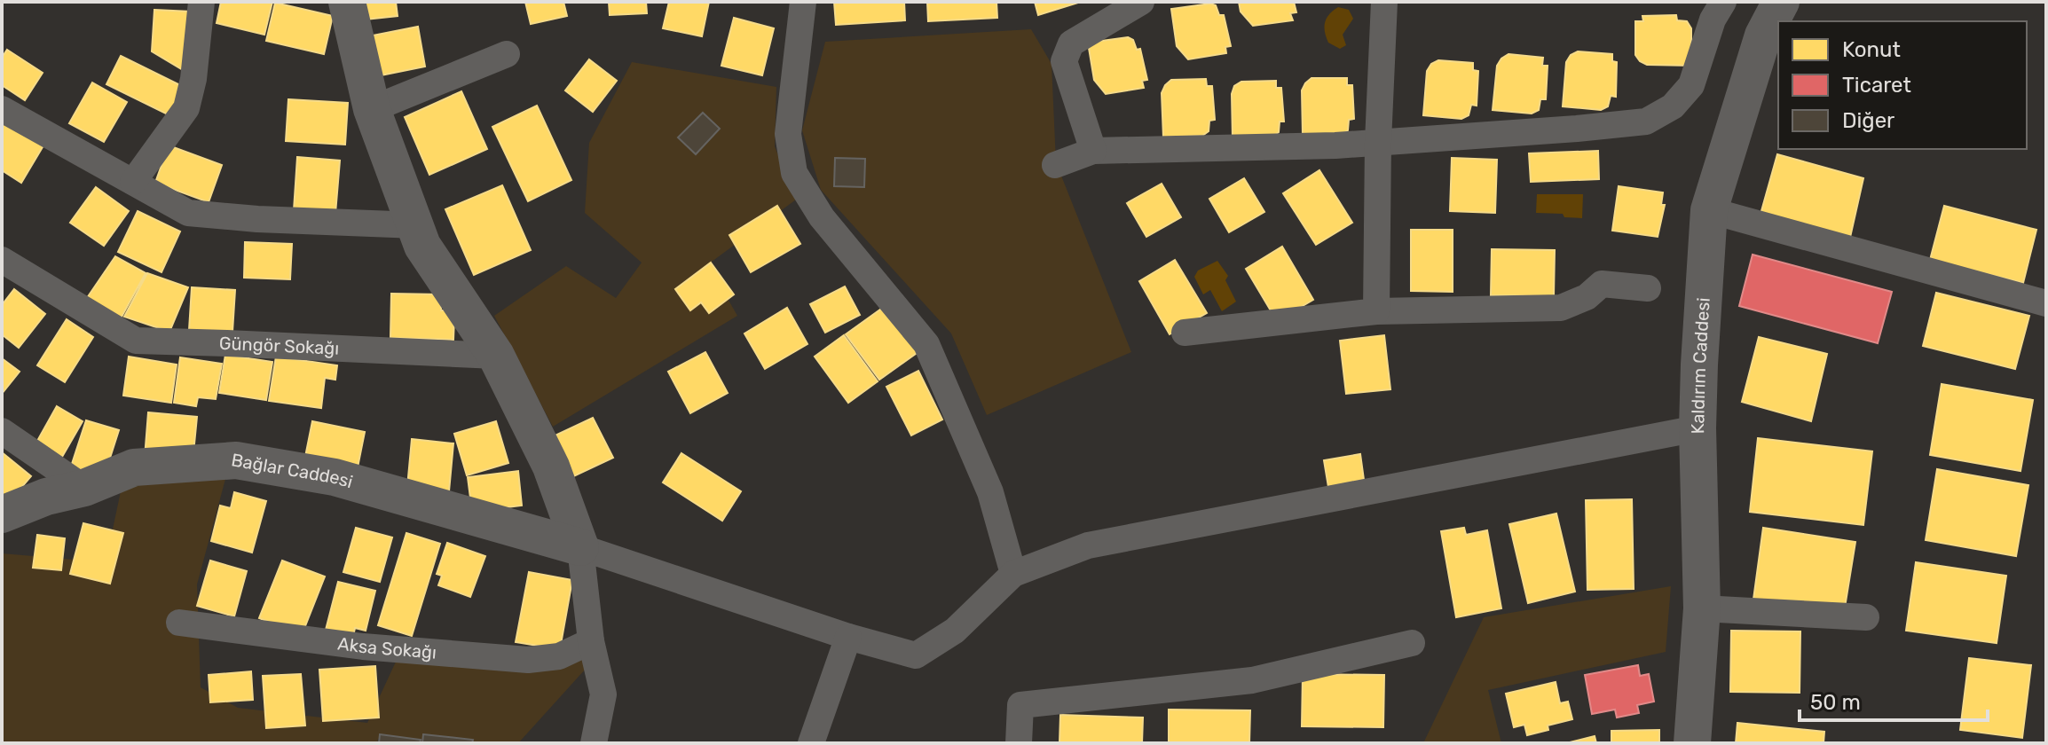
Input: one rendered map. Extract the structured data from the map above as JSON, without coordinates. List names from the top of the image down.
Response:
{
  "streets": {
    "street": [
      "Güngör Sokağı",
      "Kaldırım Caddesi",
      "Bağlar Caddesi",
      "Aksa Sokağı"
    ]
  },
  "legend": ["Konut", "Ticaret", "Diğer"],
  "scale_bar": "50 m"
}
